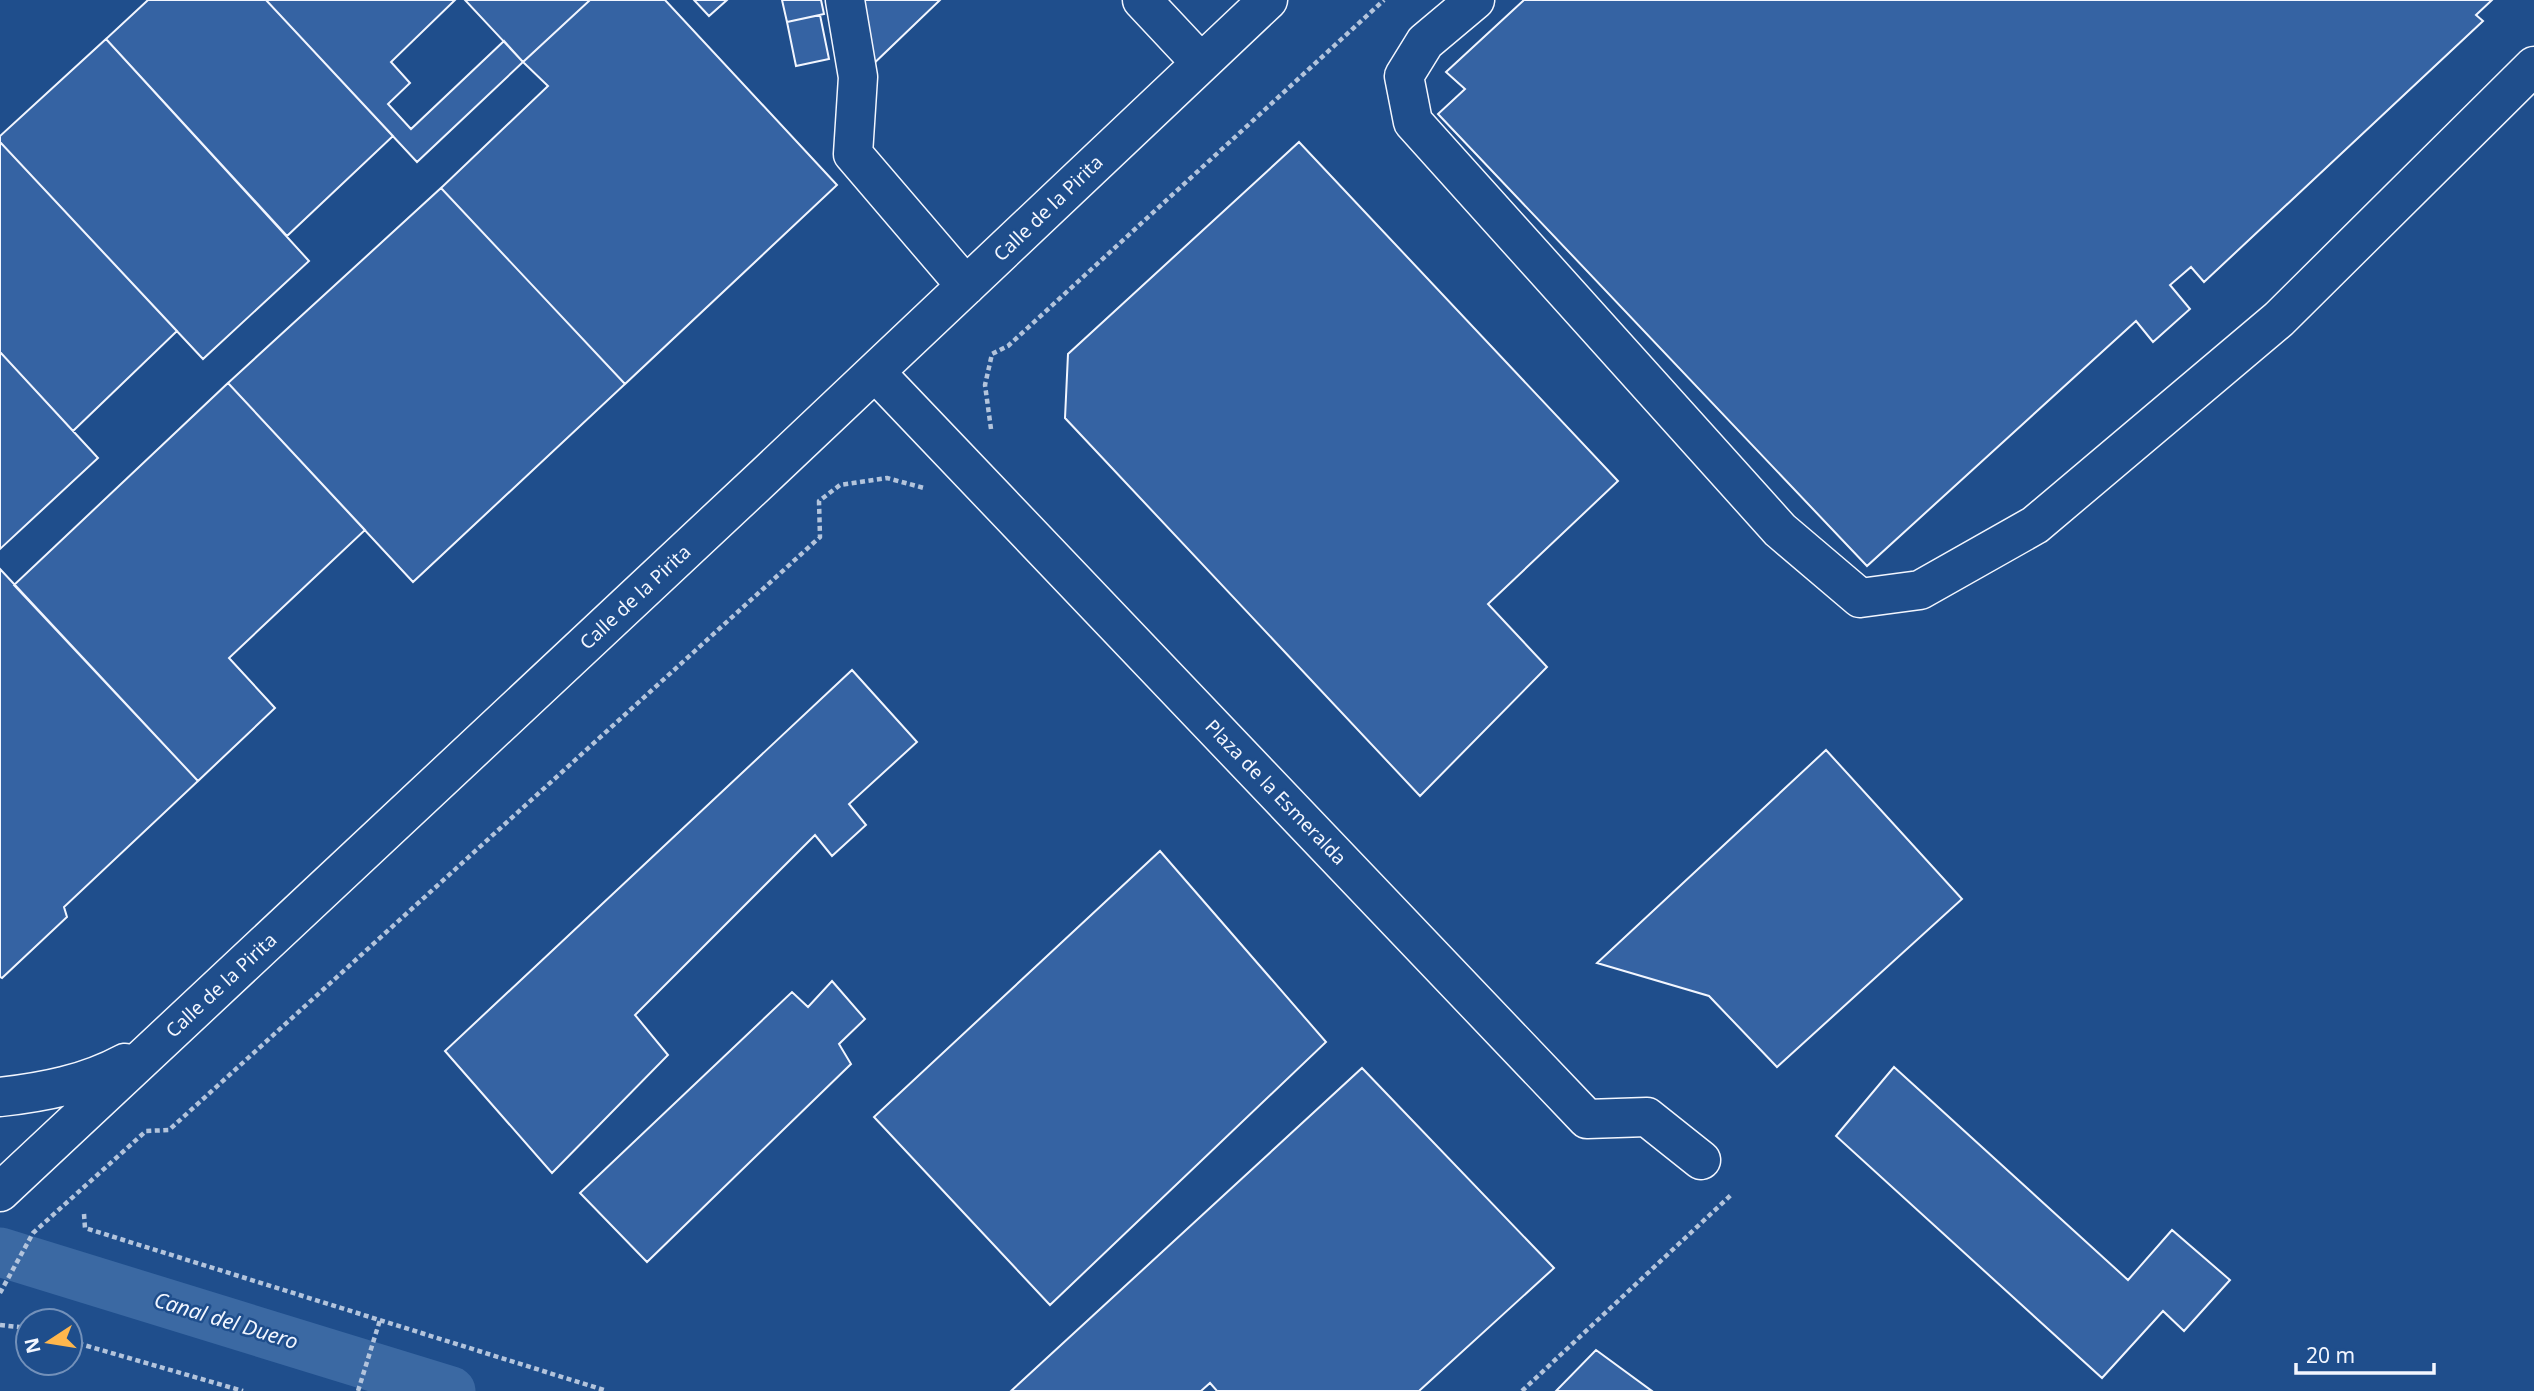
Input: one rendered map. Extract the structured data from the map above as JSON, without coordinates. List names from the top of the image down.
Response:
{
  "streets": {
    "street": ["Calle de la Pirita", "Plaza de la Esmeralda"]
  },
  "crossings": [
    ["Calle de la Pirita", "Plaza de la Esmeralda"]
  ],
  "water": ["Canal del Duero"],
  "scale_bar": "20 m",
  "north": "left"
}
